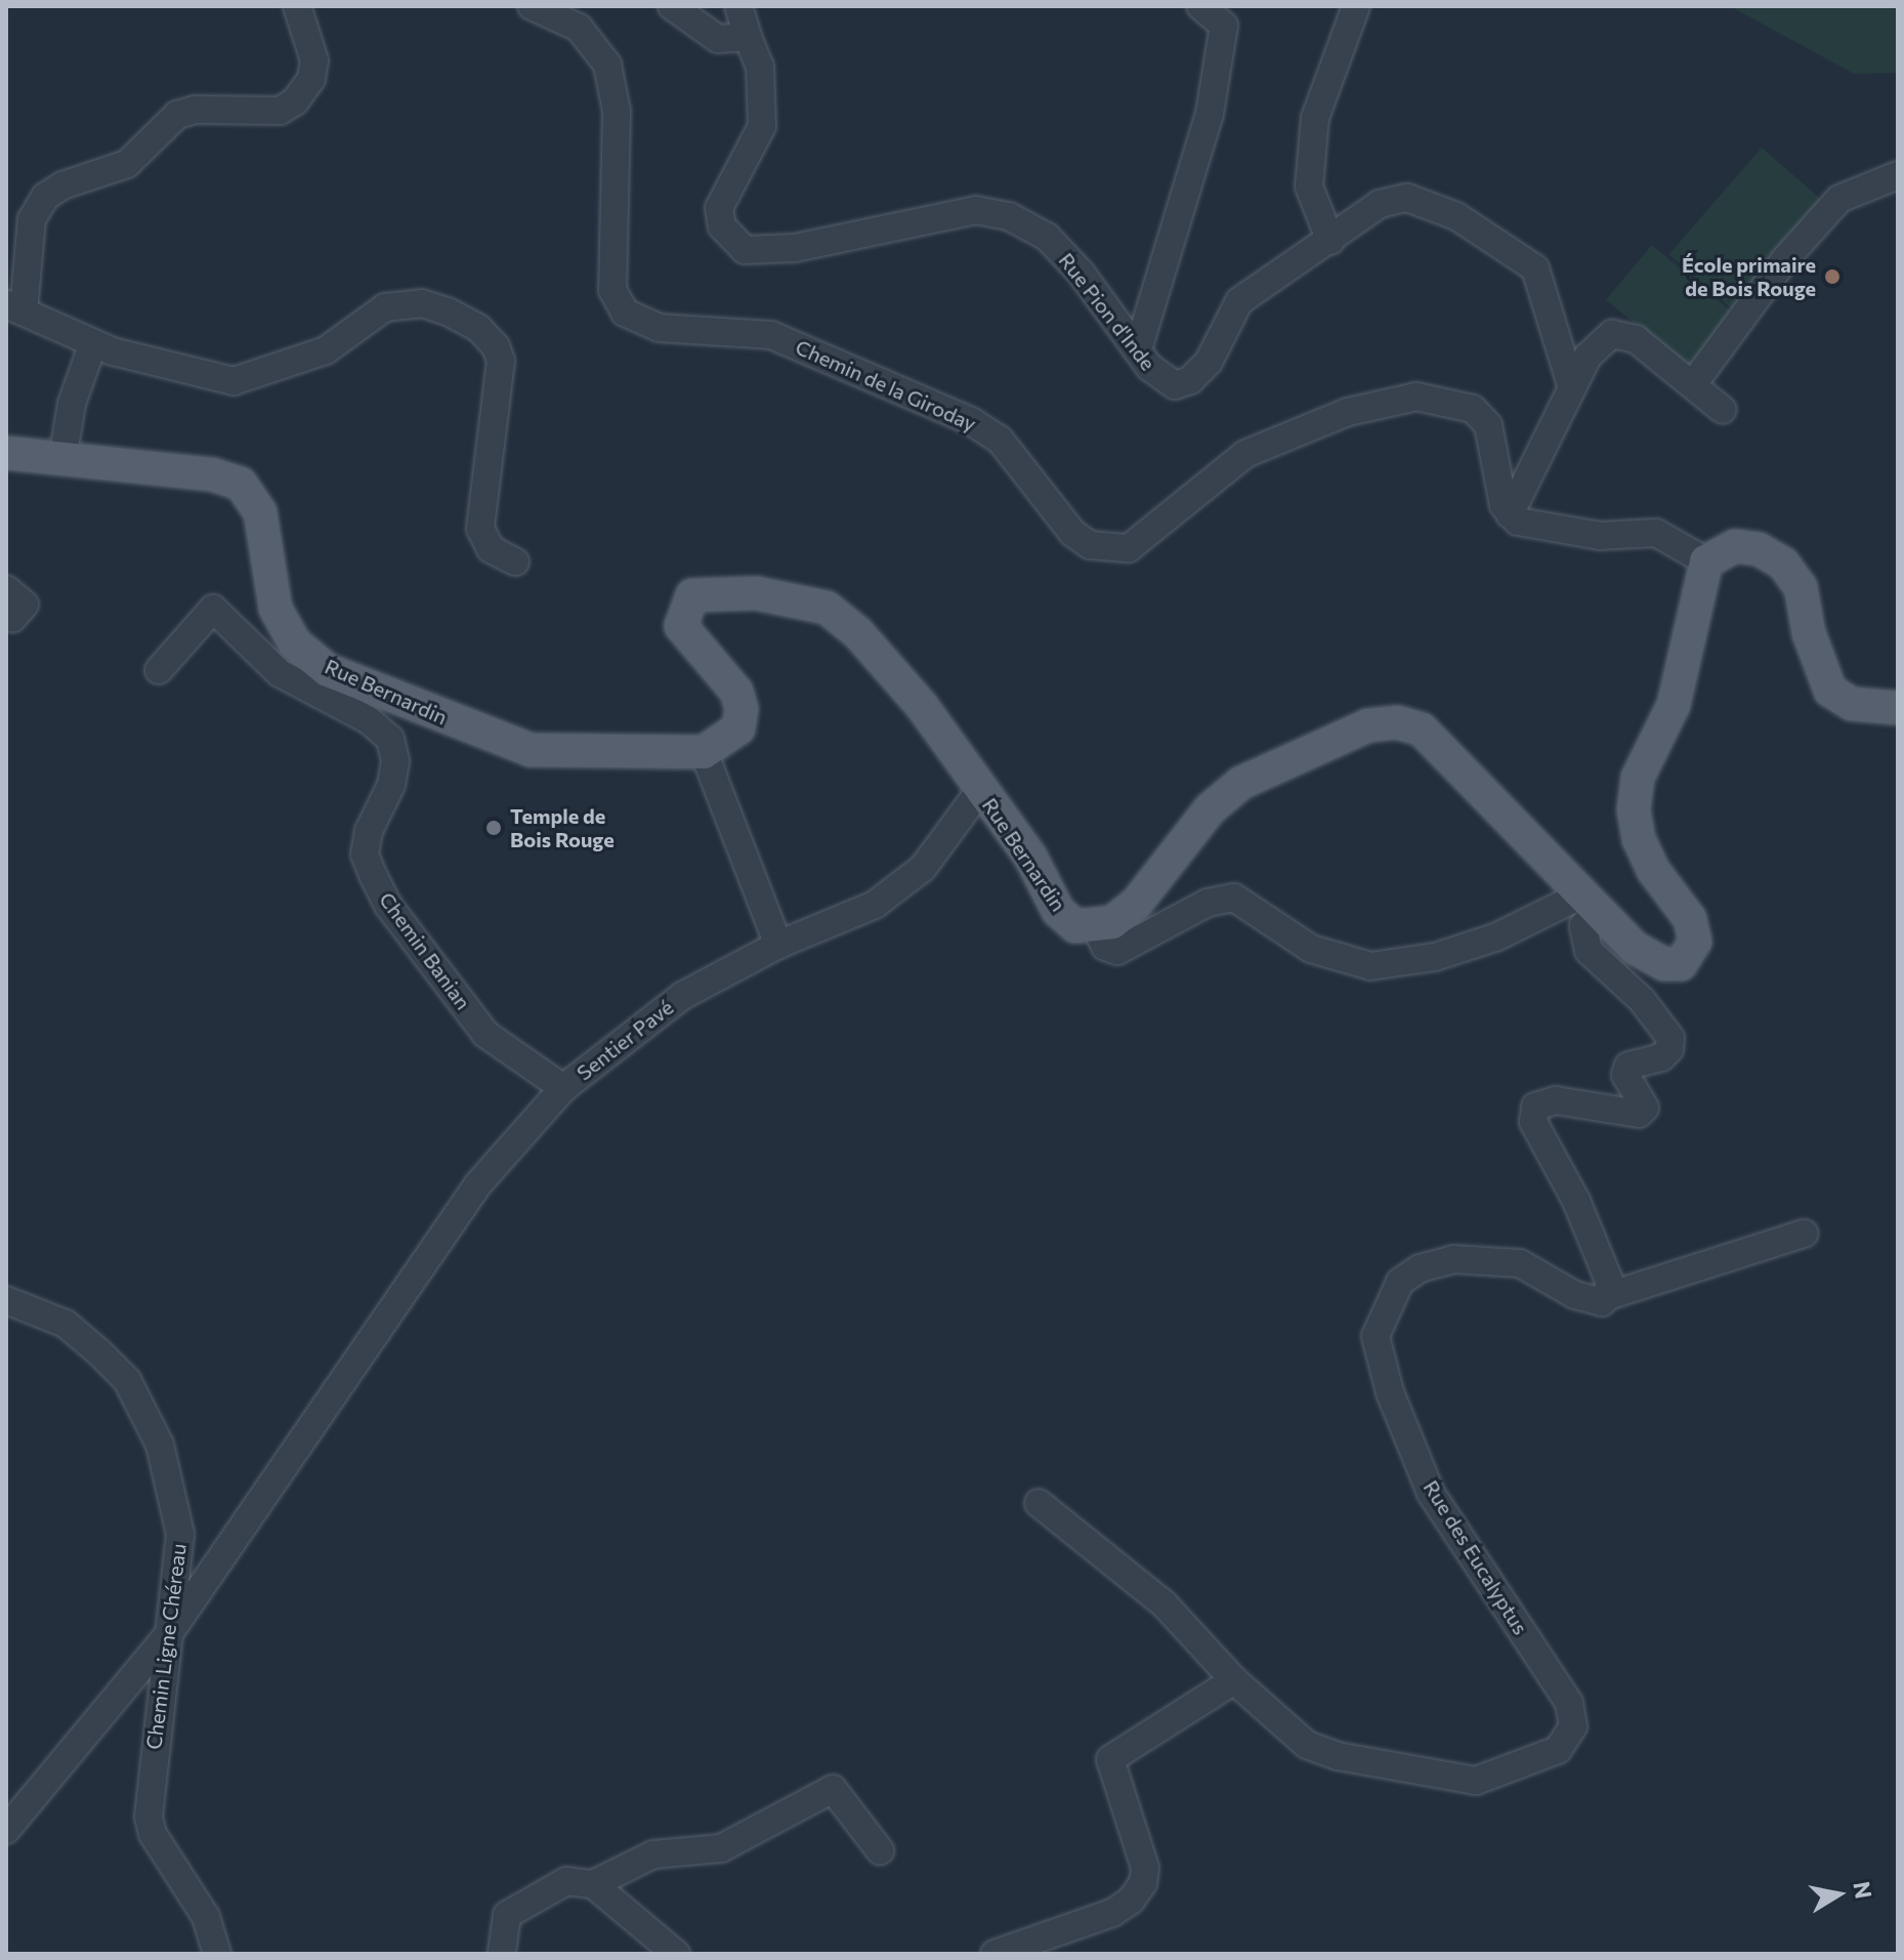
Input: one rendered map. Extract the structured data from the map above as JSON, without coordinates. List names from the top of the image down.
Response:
{
  "streets": {
    "main road": ["Rue Bernardin"],
    "street": [
      "Rue Pion d'Inde",
      "Chemin de la Giroday",
      "Chemin Banian",
      "Sentier Pavé",
      "Rue des Eucalyptus",
      "Chemin Ligne Chéreau"
    ]
  },
  "crossings": [
    ["Rue Bernardin", "Sentier Pavé"],
    ["Chemin Banian", "Sentier Pavé"],
    ["Sentier Pavé", "Chemin Ligne Chéreau"]
  ],
  "places": ["École primaire de Bois Rouge", "Temple de Bois Rouge"],
  "north": "right"
}
